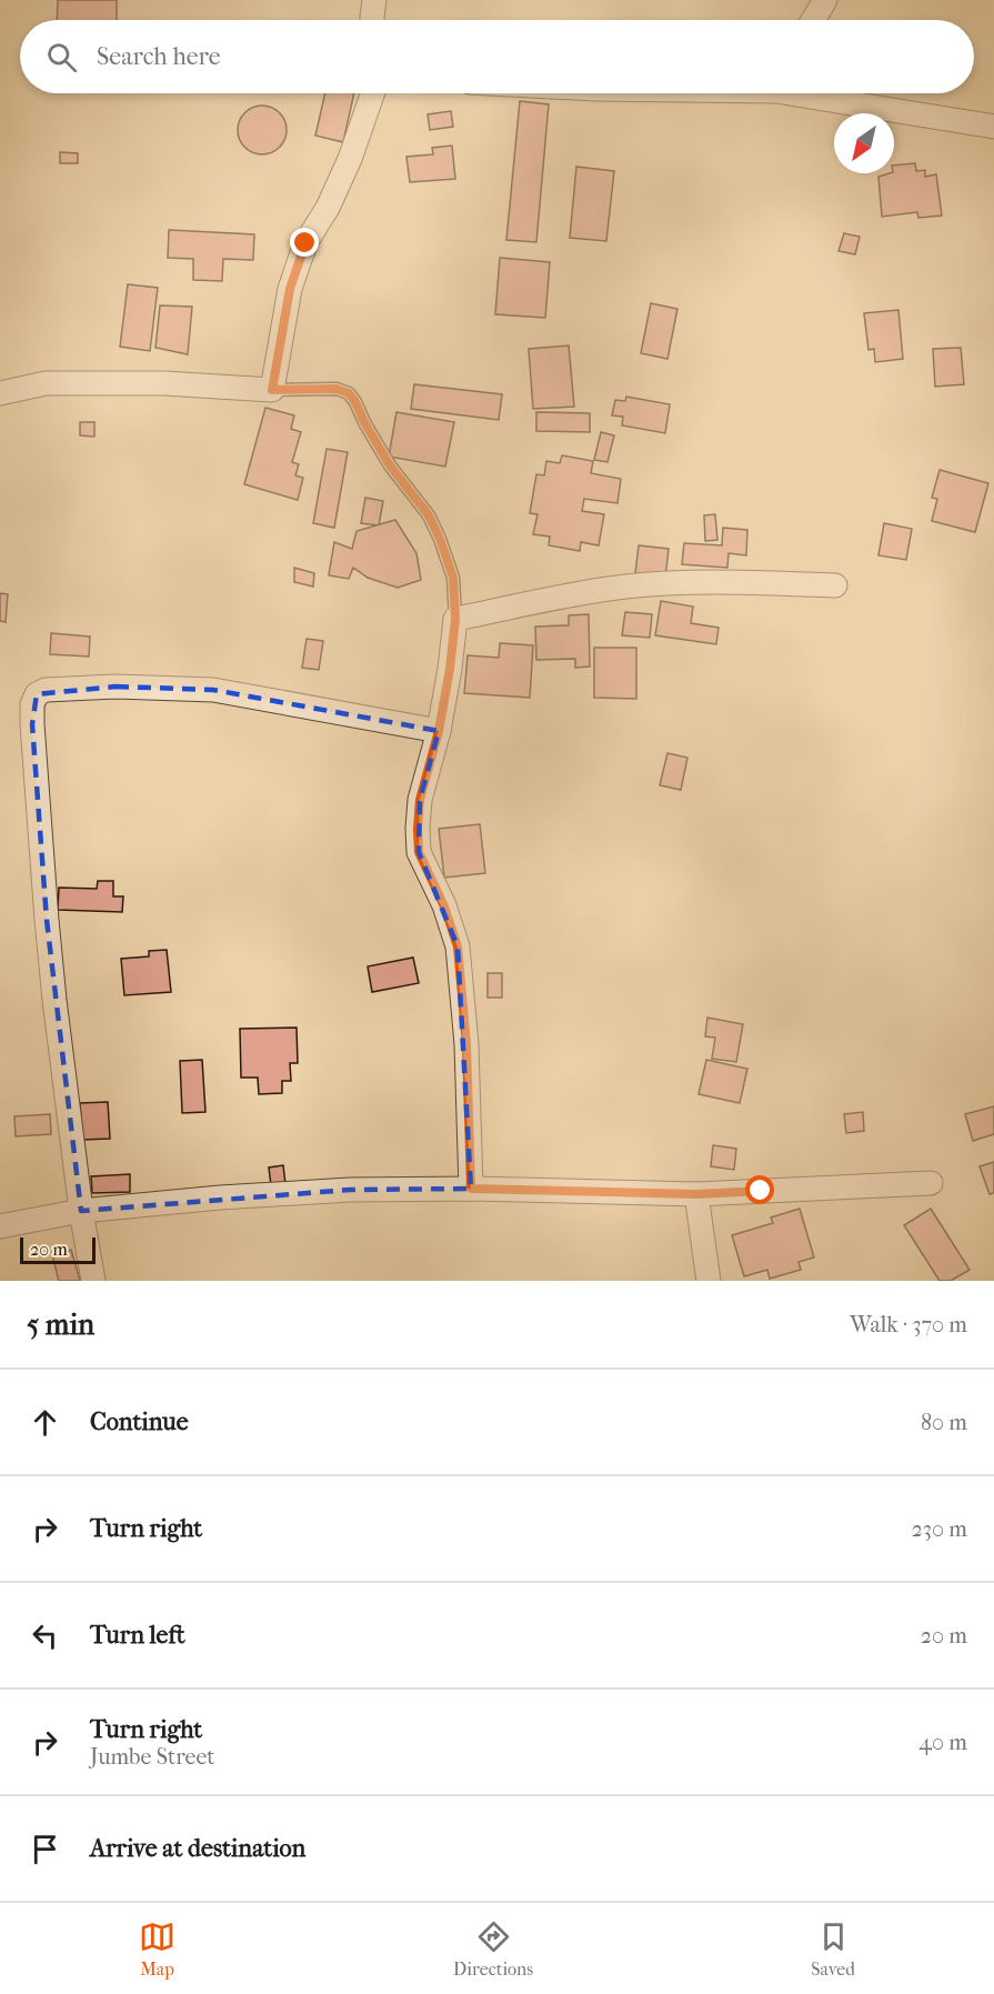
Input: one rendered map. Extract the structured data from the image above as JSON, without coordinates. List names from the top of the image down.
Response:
{
  "scale_bar": "20 m",
  "north": "bottom left",
  "page": {
    "search": "Search here",
    "scale": "20 m",
    "heading": ["5 min", "Walk · 370 m"],
    "list": [
      ["Continue", "80 m"],
      ["Turn right", "230 m"],
      ["Turn left", "20 m"],
      ["Turn right", "Jumbe Street", "40 m"],
      "Arrive at destination"
    ],
    "nav": ["Map", "Directions", "Saved"]
  }
}
